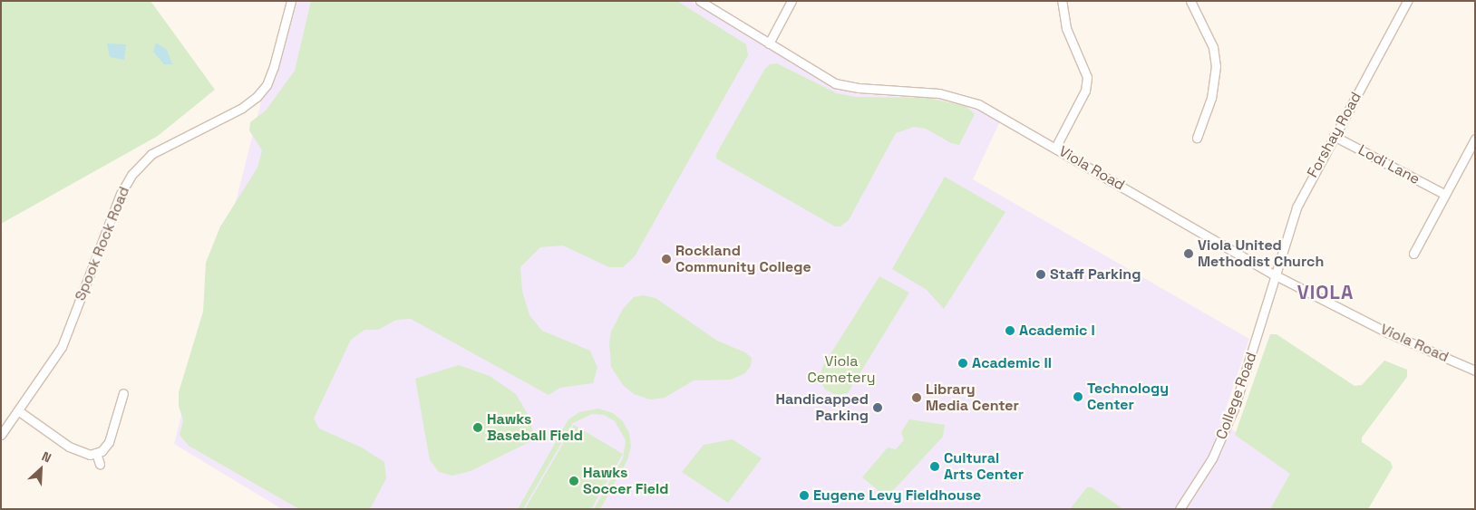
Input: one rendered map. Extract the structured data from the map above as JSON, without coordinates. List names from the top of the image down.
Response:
{
  "streets": {
    "street": [
      "Forshay Road",
      "Lodi Lane",
      "Viola Road",
      "Spook Rock Road",
      "College Road"
    ]
  },
  "crossings": [
    ["Forshay Road", "Lodi Lane"],
    ["Forshay Road", "Viola Road"],
    ["Forshay Road", "College Road"],
    ["Viola Road", "College Road"]
  ],
  "districts": ["VIOLA"],
  "parks": ["Viola Cemetery"],
  "places": [
    "Viola United Methodist Church",
    "Rockland Community College",
    "Staff Parking",
    "Academic I",
    "Academic II",
    "Technology Center",
    "Library Media Center",
    "Handicapped Parking",
    "Hawks Baseball Field",
    "Cultural Arts Center",
    "Hawks Soccer Field",
    "Eugene Levy Fieldhouse"
  ],
  "north": "top right"
}
